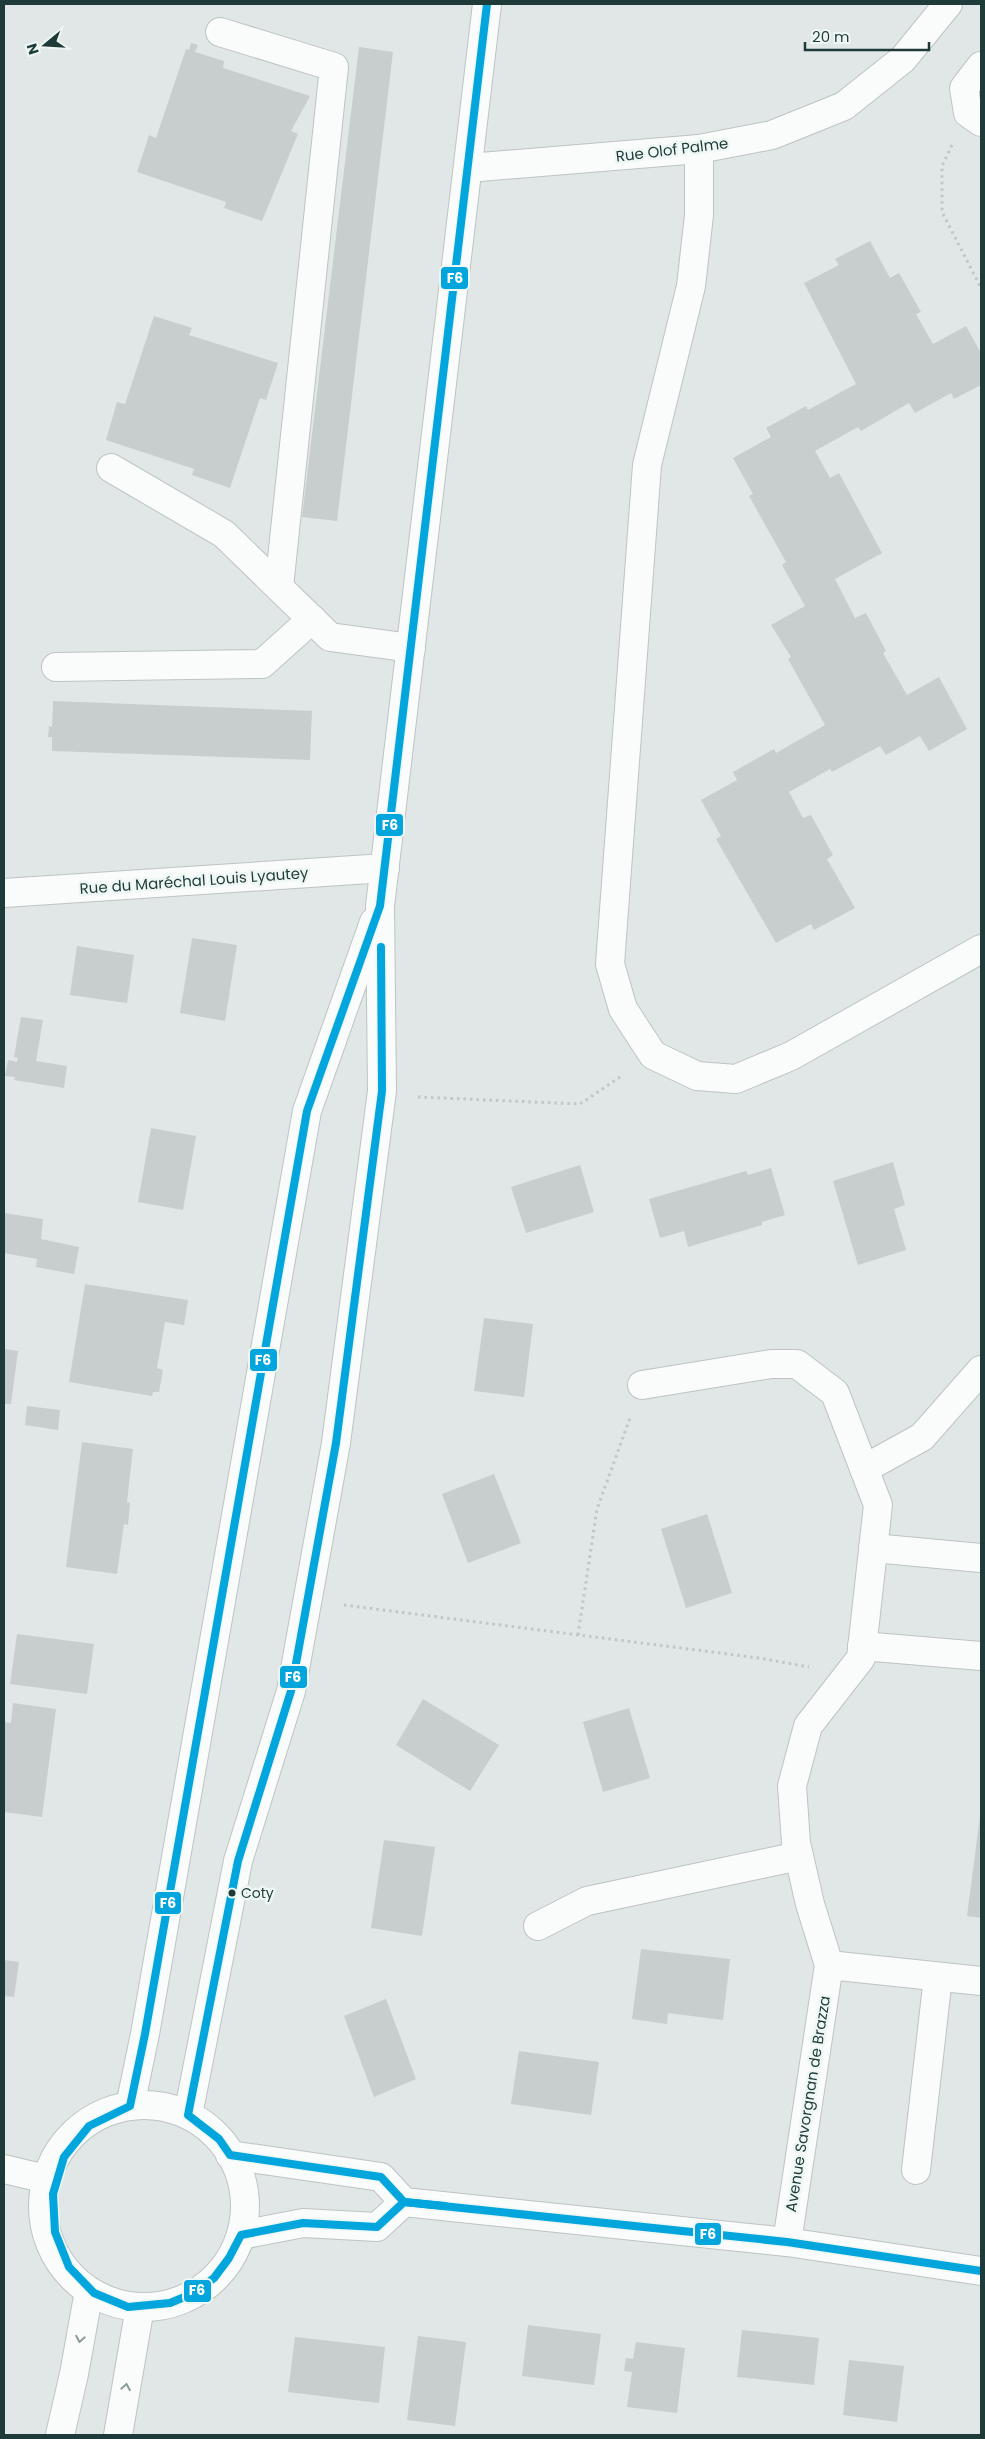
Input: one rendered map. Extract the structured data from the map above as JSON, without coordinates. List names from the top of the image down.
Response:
{
  "streets": {
    "street": ["Rue Olof Palme", "Rue du Maréchal Louis Lyautey", "Avenue Savorgnan de Brazza"]
  },
  "places": ["Coty"],
  "lines": ["transit line F6"],
  "scale_bar": "20 m",
  "north": "left"
}
